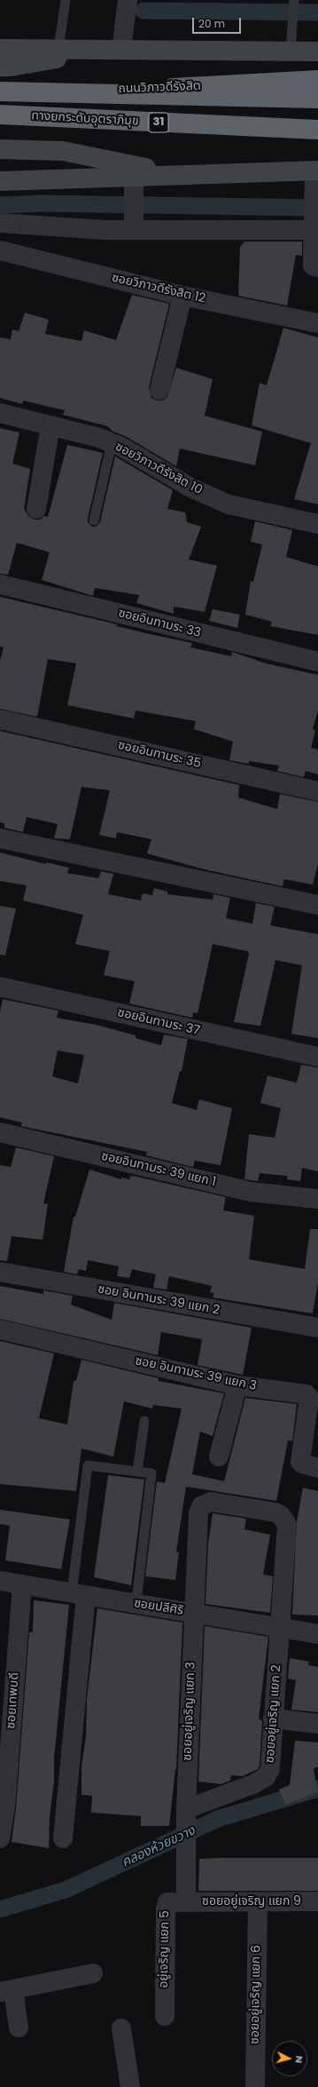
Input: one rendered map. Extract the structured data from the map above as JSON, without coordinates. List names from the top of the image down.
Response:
{
  "streets": {
    "highway": ["ถนนวิภาวดีรังสิต", "ทางยกระดับอุตราภิมุข", "31"],
    "street": [
      "ซอยวิภาวดีรังสิต 12",
      "ซอยวิภาวดีรังสิต 10",
      "ซอยอินทามระ 33",
      "ซอยอินทามระ 35",
      "ซอยอินทามระ 37",
      "ซอยอินทามระ 39 แยก 1",
      "ซอย อินทามระ 39 แยก 2",
      "ซอย อินทามระ 39 แยก 3",
      "ซอยปลีศิริ",
      "ซอยเทพบดี",
      "ซอยอยู่เจริญ แยก 3",
      "ซอยอยู่เจริญ แยก 2",
      "ซอยอยู่เจริญ แยก 9",
      "อยู่เจริญ แยก 5",
      "ซอยอยู่เจริญ แยก 6"
    ]
  },
  "crossings": [
    ["ถนนวิภาวดีรังสิต", "ทางยกระดับอุตราภิมุข"],
    ["ทางยกระดับอุตราภิมุข", "31"],
    ["ซอยปลีศิริ", "ซอยเทพบดี"],
    ["ซอยปลีศิริ", "ซอยอยู่เจริญ แยก 3"],
    ["ซอยปลีศิริ", "ซอยอยู่เจริญ แยก 2"],
    ["ซอยอยู่เจริญ แยก 3", "ซอยอยู่เจริญ แยก 2"],
    ["ซอยอยู่เจริญ แยก 3", "ซอยอยู่เจริญ แยก 9"],
    ["ซอยอยู่เจริญ แยก 3", "อยู่เจริญ แยก 5"],
    ["ซอยอยู่เจริญ แยก 9", "อยู่เจริญ แยก 5"],
    ["ซอยอยู่เจริญ แยก 9", "ซอยอยู่เจริญ แยก 6"]
  ],
  "water": ["คลองห้วยขวาง"],
  "scale_bar": "20 m",
  "north": "right"
}
